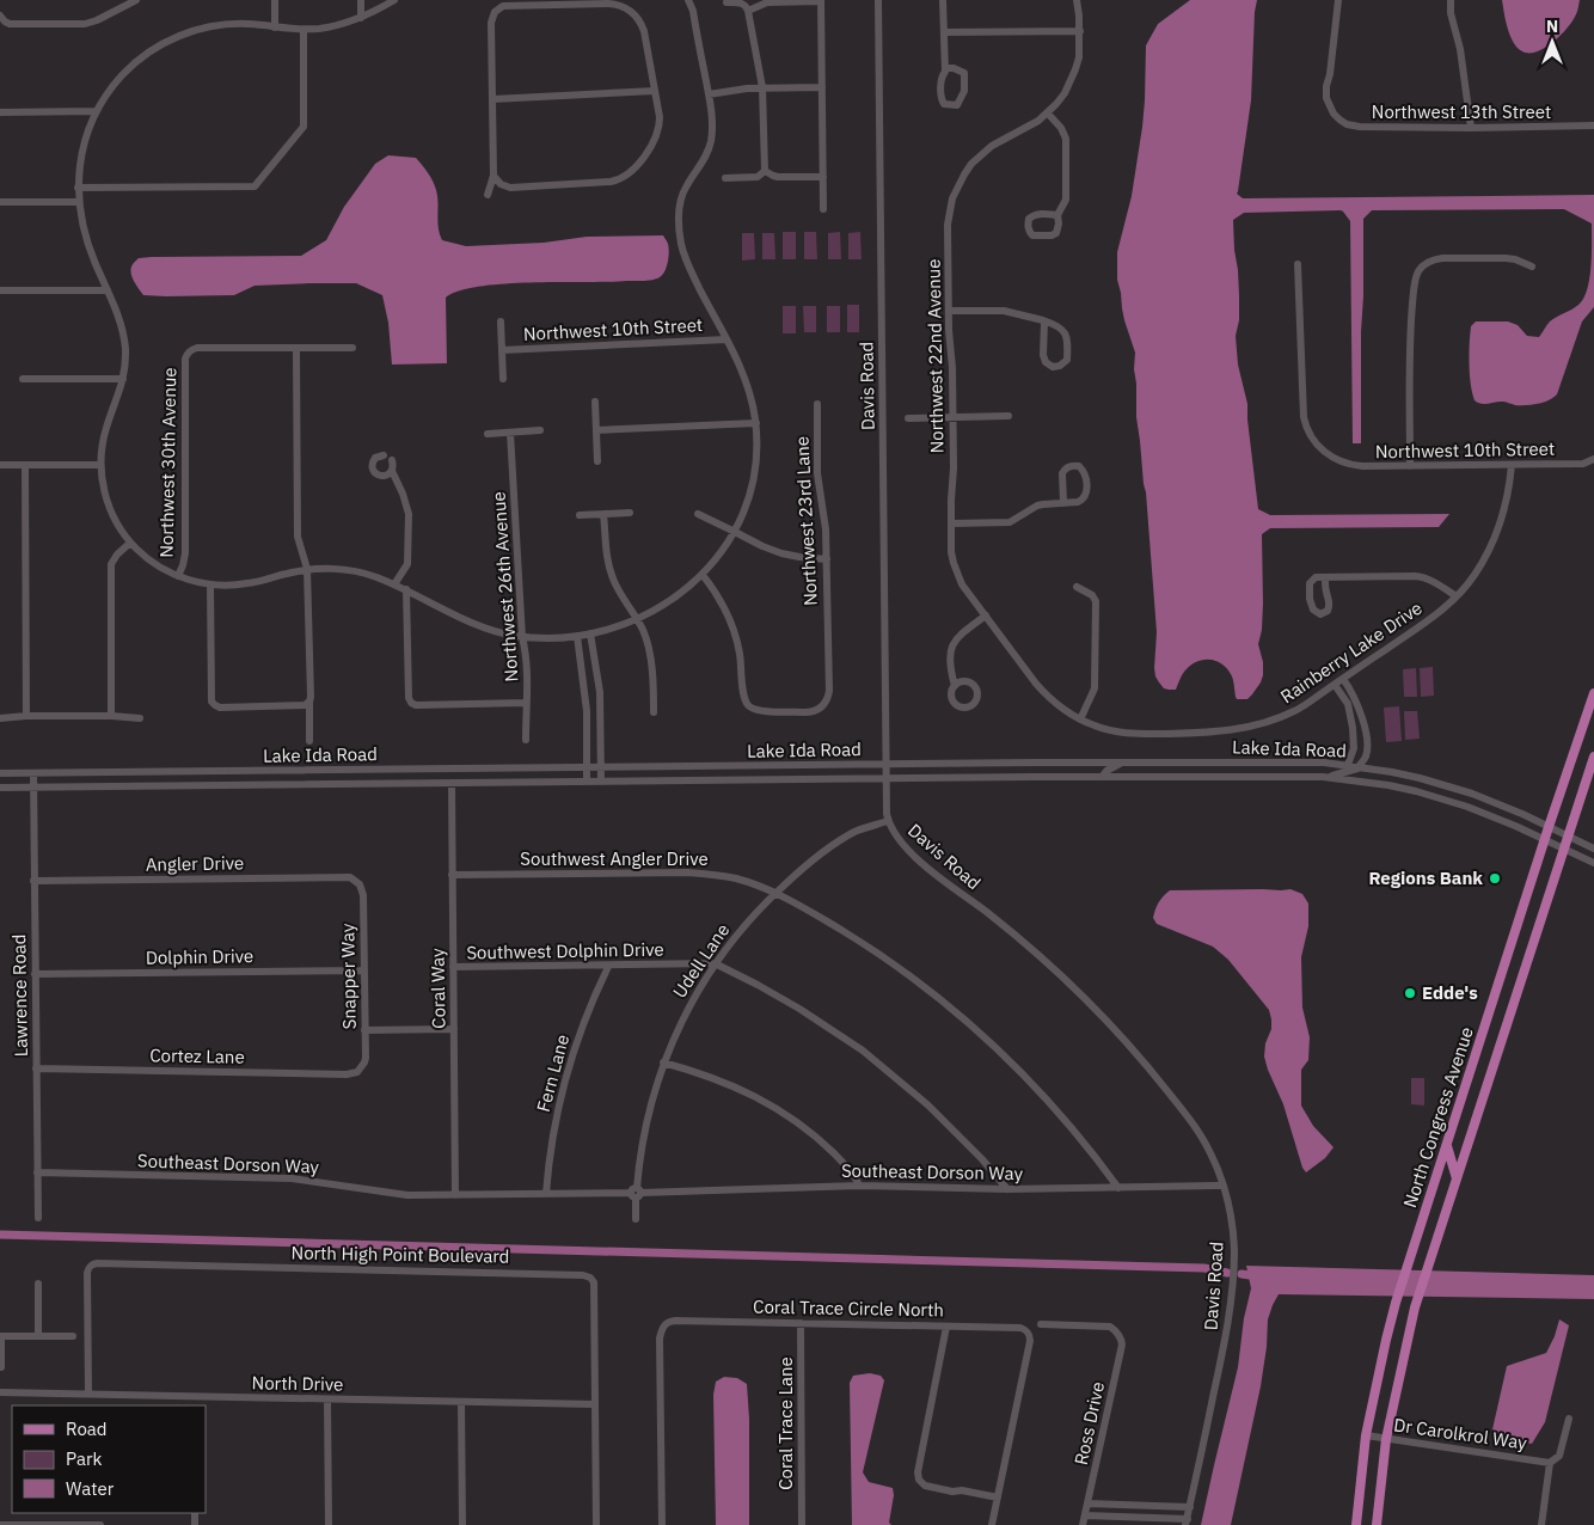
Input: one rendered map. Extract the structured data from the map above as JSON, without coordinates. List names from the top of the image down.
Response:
{
  "streets": {
    "main road": ["North Congress Avenue"],
    "street": [
      "Northwest 13th Street",
      "Northwest 10th Street",
      "Northwest 22nd Avenue",
      "Davis Road",
      "Northwest 30th Avenue",
      "Northwest 23rd Lane",
      "Northwest 26th Avenue",
      "Rainberry Lake Drive",
      "Lake Ida Road",
      "Southwest Angler Drive",
      "Angler Drive",
      "Southwest Dolphin Drive",
      "Dolphin Drive",
      "Udell Lane",
      "Snapper Way",
      "Coral Way",
      "Lawrence Road",
      "Cortez Lane",
      "Fern Lane",
      "Southeast Dorson Way",
      "North High Point Boulevard",
      "Coral Trace Circle North",
      "North Drive",
      "Coral Trace Lane",
      "Ross Drive",
      "Dr Carolkrol Way"
    ]
  },
  "crossings": [
    ["Northwest 10th Street", "Rainberry Lake Drive"],
    ["Northwest 22nd Avenue", "Rainberry Lake Drive"],
    ["Davis Road", "Lake Ida Road"],
    ["Davis Road", "Udell Lane"],
    ["Davis Road", "Southeast Dorson Way"],
    ["Lake Ida Road", "Coral Way"],
    ["Lake Ida Road", "Lawrence Road"],
    ["Lake Ida Road", "North Congress Avenue"],
    ["Southwest Angler Drive", "Udell Lane"],
    ["Southwest Angler Drive", "Coral Way"],
    ["Southwest Angler Drive", "Southeast Dorson Way"],
    ["Angler Drive", "Snapper Way"],
    ["Angler Drive", "Lawrence Road"],
    ["Southwest Dolphin Drive", "Udell Lane"],
    ["Southwest Dolphin Drive", "Coral Way"],
    ["Southwest Dolphin Drive", "Fern Lane"],
    ["Dolphin Drive", "Snapper Way"],
    ["Dolphin Drive", "Lawrence Road"],
    ["Udell Lane", "Southeast Dorson Way"],
    ["Snapper Way", "Cortez Lane"],
    ["Coral Way", "Southeast Dorson Way"],
    ["Lawrence Road", "Cortez Lane"],
    ["Lawrence Road", "Southeast Dorson Way"],
    ["Fern Lane", "Southeast Dorson Way"],
    ["North Congress Avenue", "Dr Carolkrol Way"],
    ["North High Point Boulevard", "North Drive"],
    ["Coral Trace Circle North", "Coral Trace Lane"]
  ],
  "places": ["Regions Bank", "Edde's"],
  "legend": ["Road", "Park", "Water"],
  "north": "top"
}
